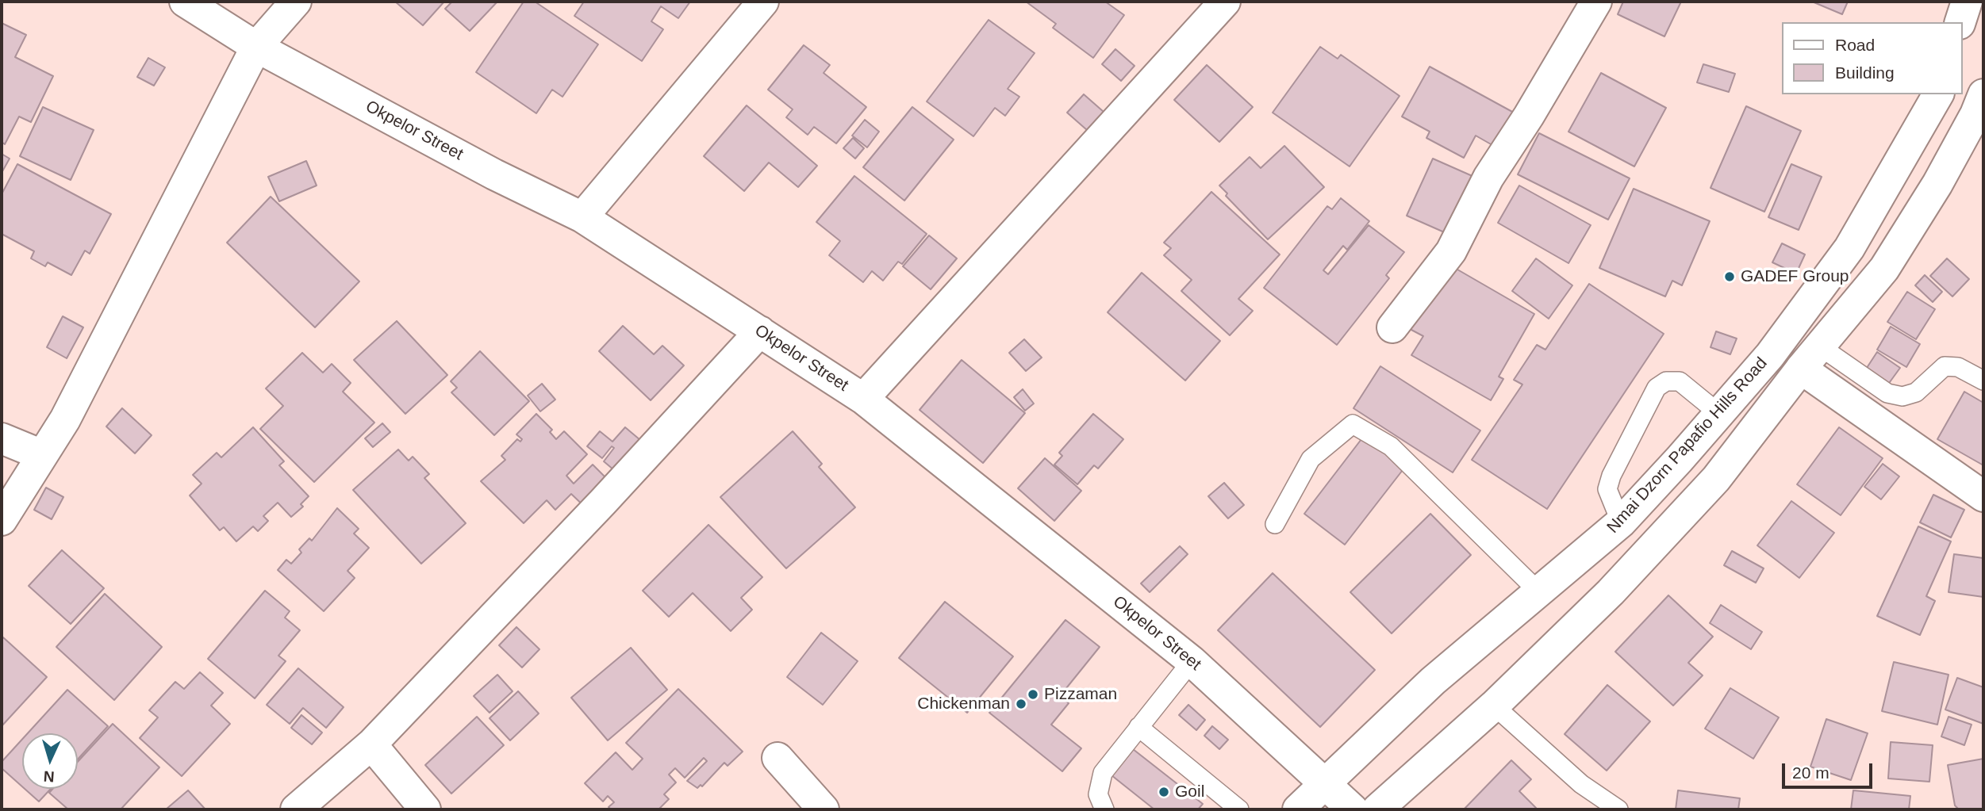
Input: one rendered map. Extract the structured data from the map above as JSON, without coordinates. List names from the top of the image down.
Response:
{
  "streets": {
    "street": ["Okpelor Street", "Nmai Dzorn Papafio Hills Road"]
  },
  "crossings": [
    ["Okpelor Street", "Nmai Dzorn Papafio Hills Road"]
  ],
  "places": [
    "GADEF Group",
    "Pizzaman",
    "Chickenman",
    "Goil"
  ],
  "legend": ["Road", "Building"],
  "scale_bar": "20 m",
  "north": "bottom"
}
